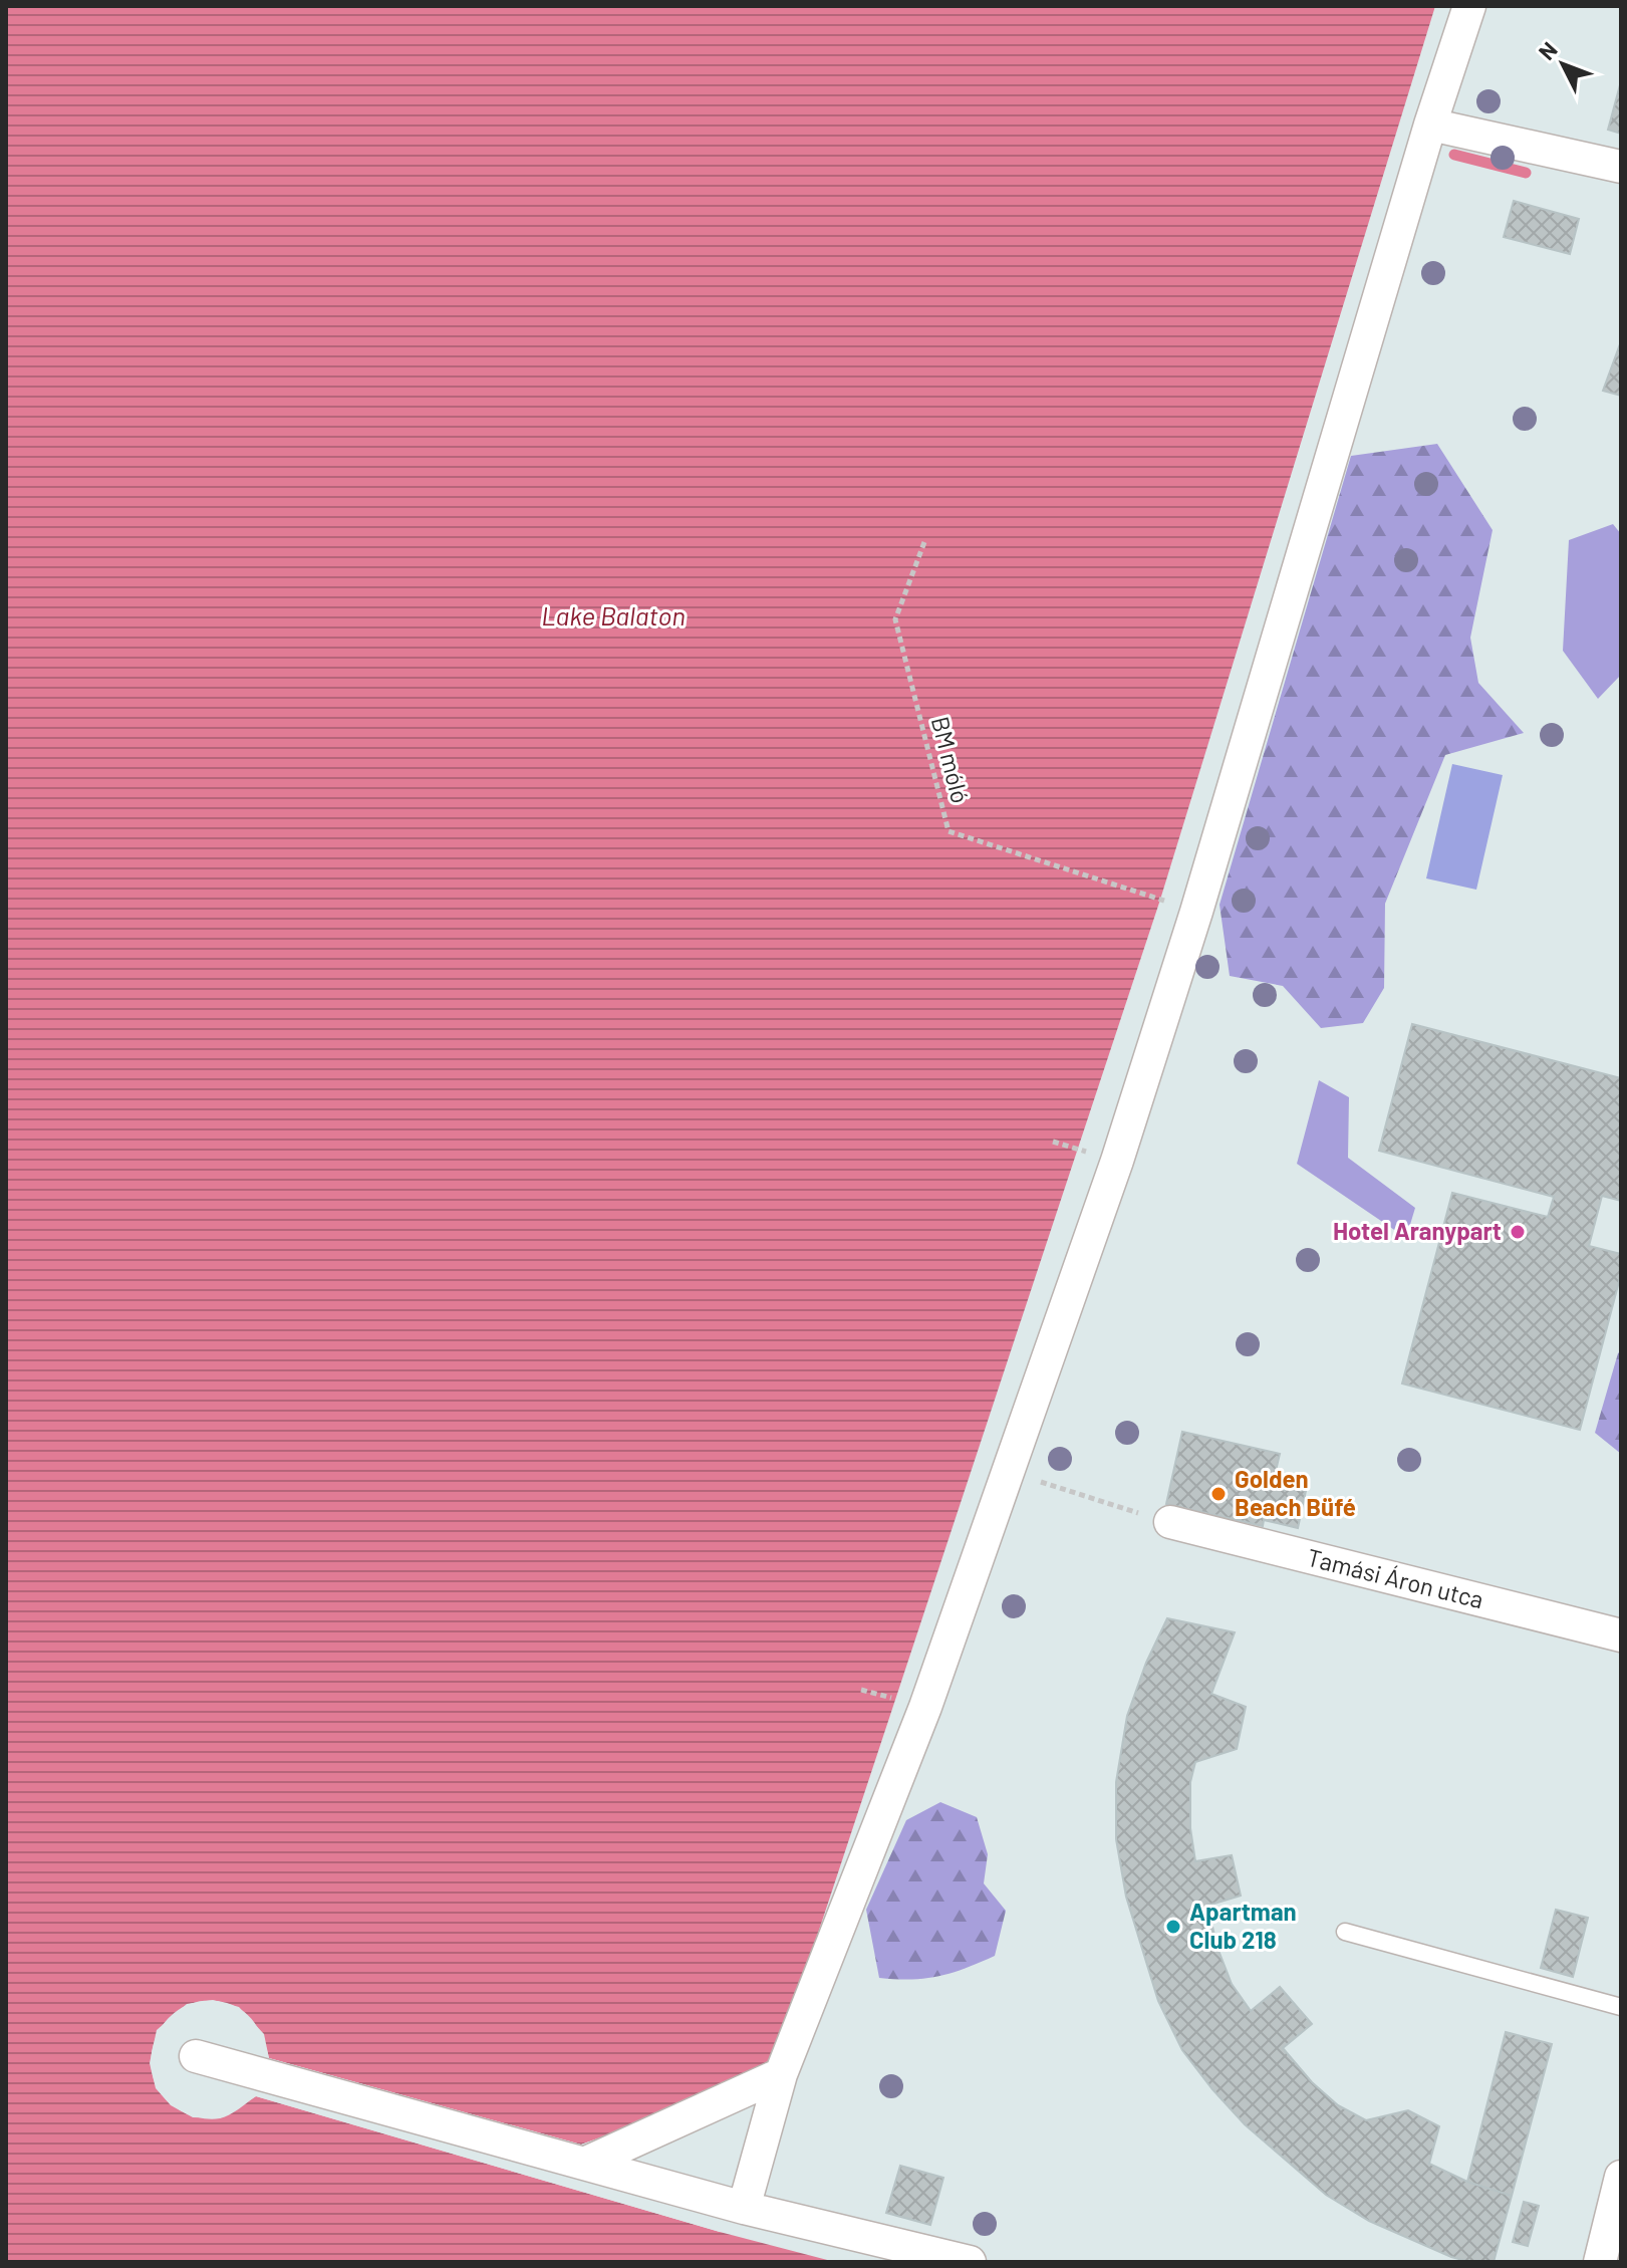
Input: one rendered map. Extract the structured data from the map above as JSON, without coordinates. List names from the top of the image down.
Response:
{
  "streets": {
    "street": ["Tamási Áron utca"],
    "path": ["BM móló"]
  },
  "water": ["Lake Balaton"],
  "places": ["Hotel Aranypart", "Golden Beach Büfé", "Apartman Club 218"],
  "north": "top left"
}
